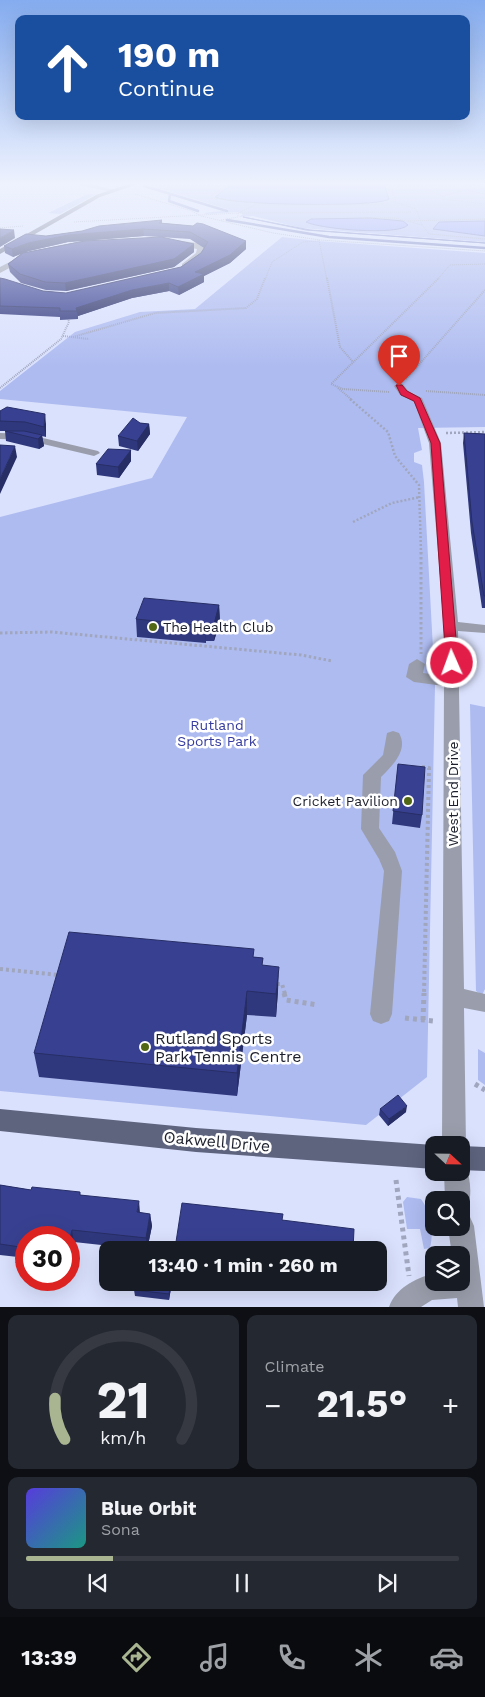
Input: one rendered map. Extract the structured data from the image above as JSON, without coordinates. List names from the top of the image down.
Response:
{
  "streets": {
    "main road": ["Oakwell Drive"],
    "street": ["West End Drive"]
  },
  "parks": ["Rutland Sports Park"],
  "places": ["The Health Club", "Cricket Pavilion", "Rutland Sports Park Tennis Centre"],
  "north": "right",
  "page": {
    "turn": ["190 m", "Continue"],
    "limit": "30",
    "trip": "13:40 · 1 min · 260 m",
    "tile": "Climate",
    "heat": ["−", "21.5°", "+"],
    "song": ["Blue Orbit", "Sona"],
    "tabs": "13:39",
    "gauge": ["21", "km/h"]
  }
}
